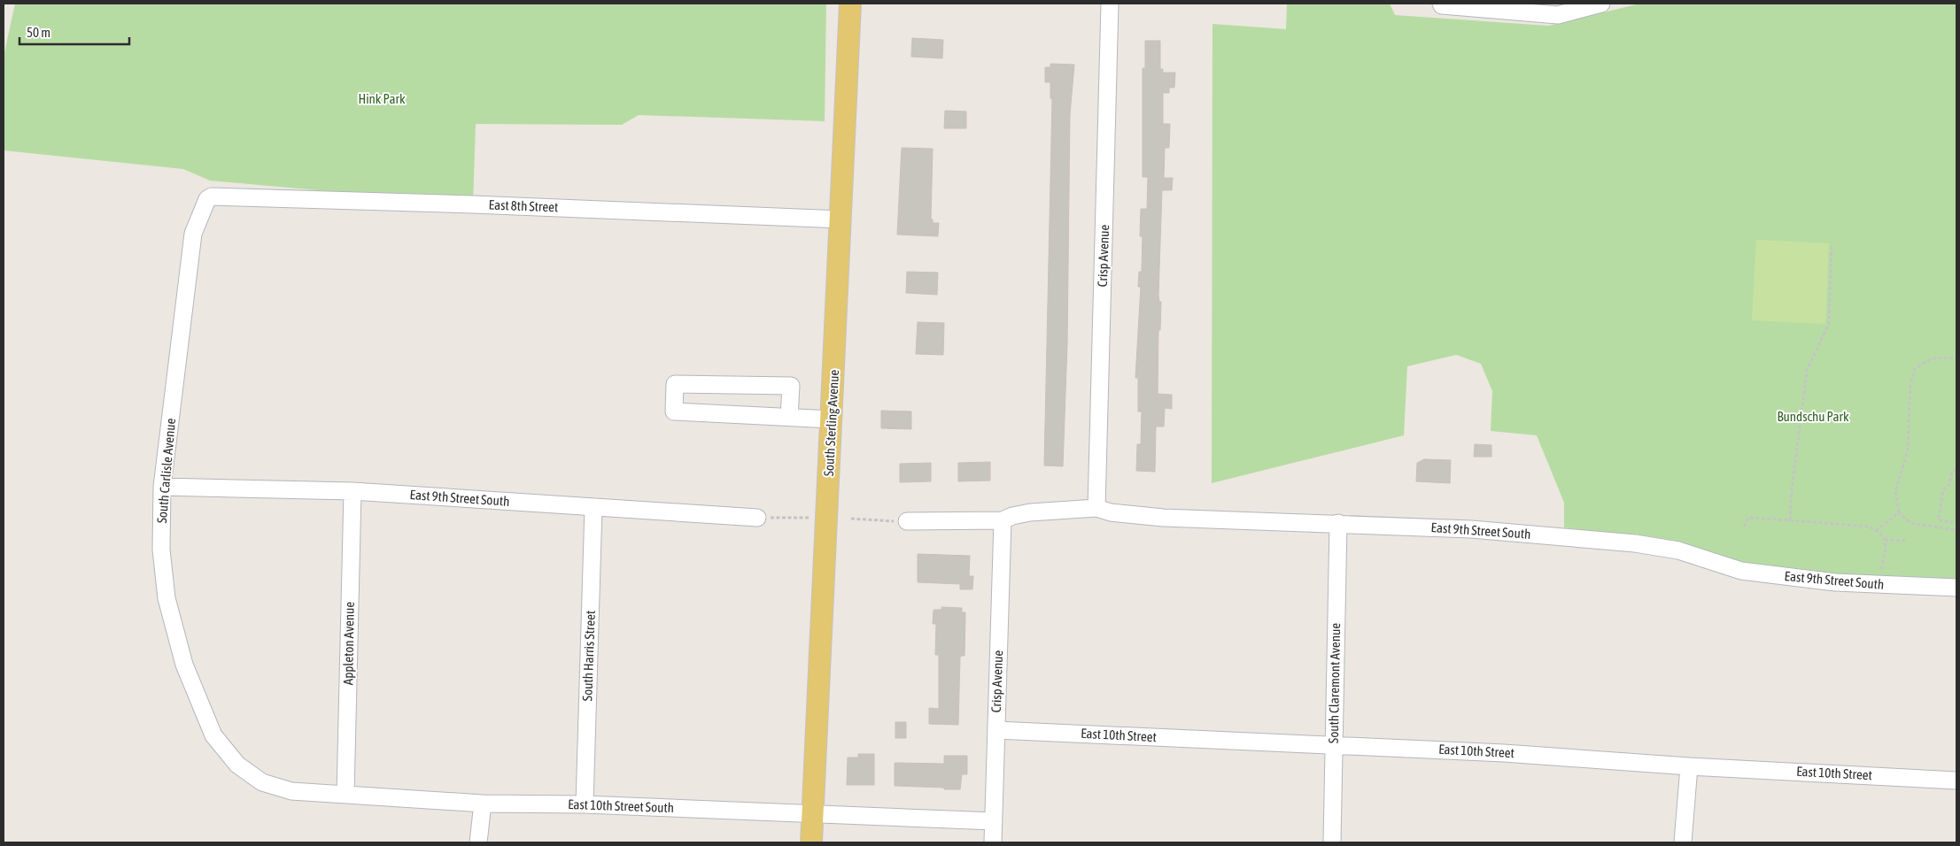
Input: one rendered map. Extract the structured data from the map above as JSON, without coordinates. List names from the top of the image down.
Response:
{
  "streets": {
    "main road": ["South Sterling Avenue"],
    "street": [
      "East 8th Street",
      "Crisp Avenue",
      "South Carlisle Avenue",
      "East 9th Street South",
      "Appleton Avenue",
      "South Harris Street",
      "South Claremont Avenue",
      "East 10th Street",
      "East 10th Street South"
    ]
  },
  "crossings": [
    ["East 8th Street", "South Sterling Avenue"],
    ["East 8th Street", "South Carlisle Avenue"],
    ["Crisp Avenue", "East 9th Street South"],
    ["Crisp Avenue", "East 10th Street"],
    ["Crisp Avenue", "East 10th Street South"],
    ["South Sterling Avenue", "East 10th Street South"],
    ["South Carlisle Avenue", "East 9th Street South"],
    ["South Carlisle Avenue", "East 10th Street South"],
    ["East 9th Street South", "Appleton Avenue"],
    ["East 9th Street South", "South Harris Street"],
    ["East 9th Street South", "South Claremont Avenue"],
    ["Appleton Avenue", "East 10th Street South"],
    ["South Harris Street", "East 10th Street South"],
    ["South Claremont Avenue", "East 10th Street"]
  ],
  "parks": ["Hink Park", "Bundschu Park"],
  "scale_bar": "50 m"
}
